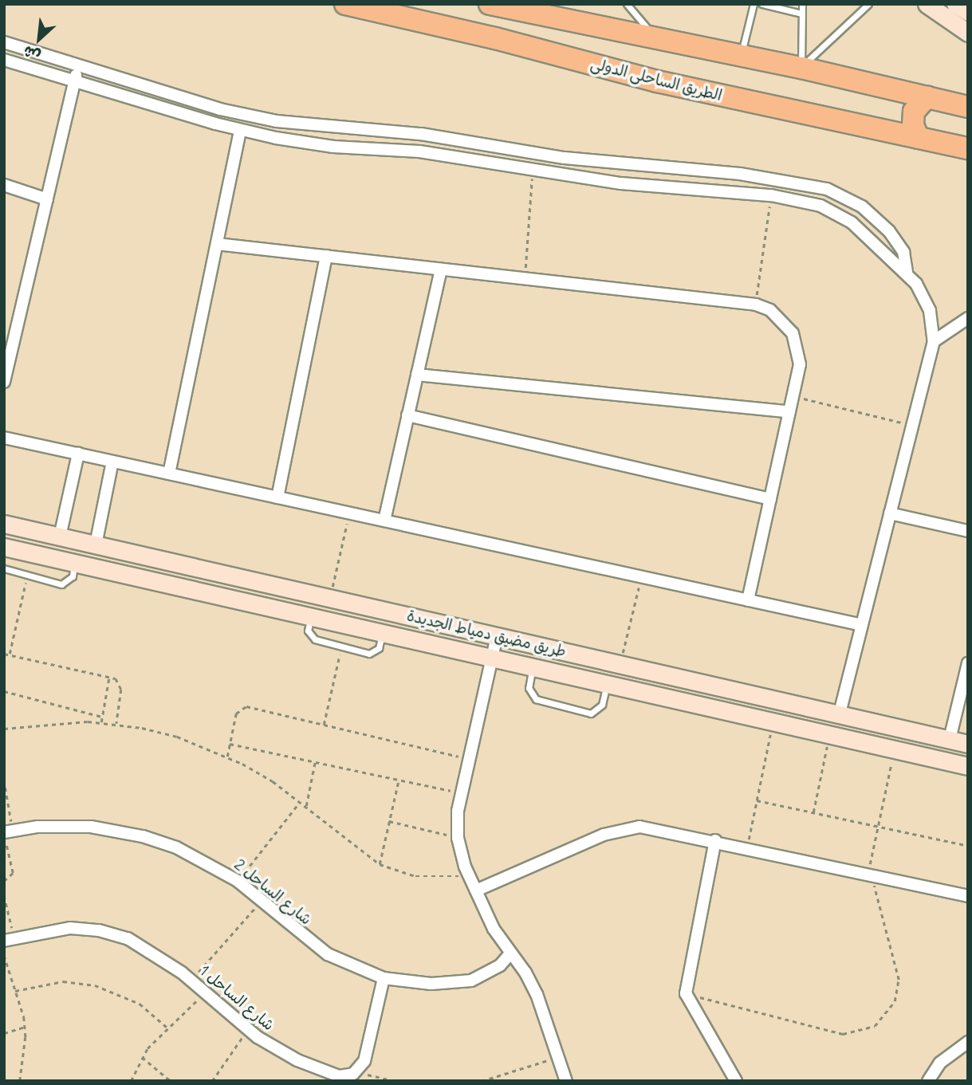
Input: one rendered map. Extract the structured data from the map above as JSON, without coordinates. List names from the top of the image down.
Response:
{
  "streets": {
    "highway": ["الطريق الساحلى الدولى"],
    "street": ["طريق مضيق دمياط الجديدة", "شارع الساحل 2", "شارع الساحل 1"]
  },
  "north": "bottom left"
}
